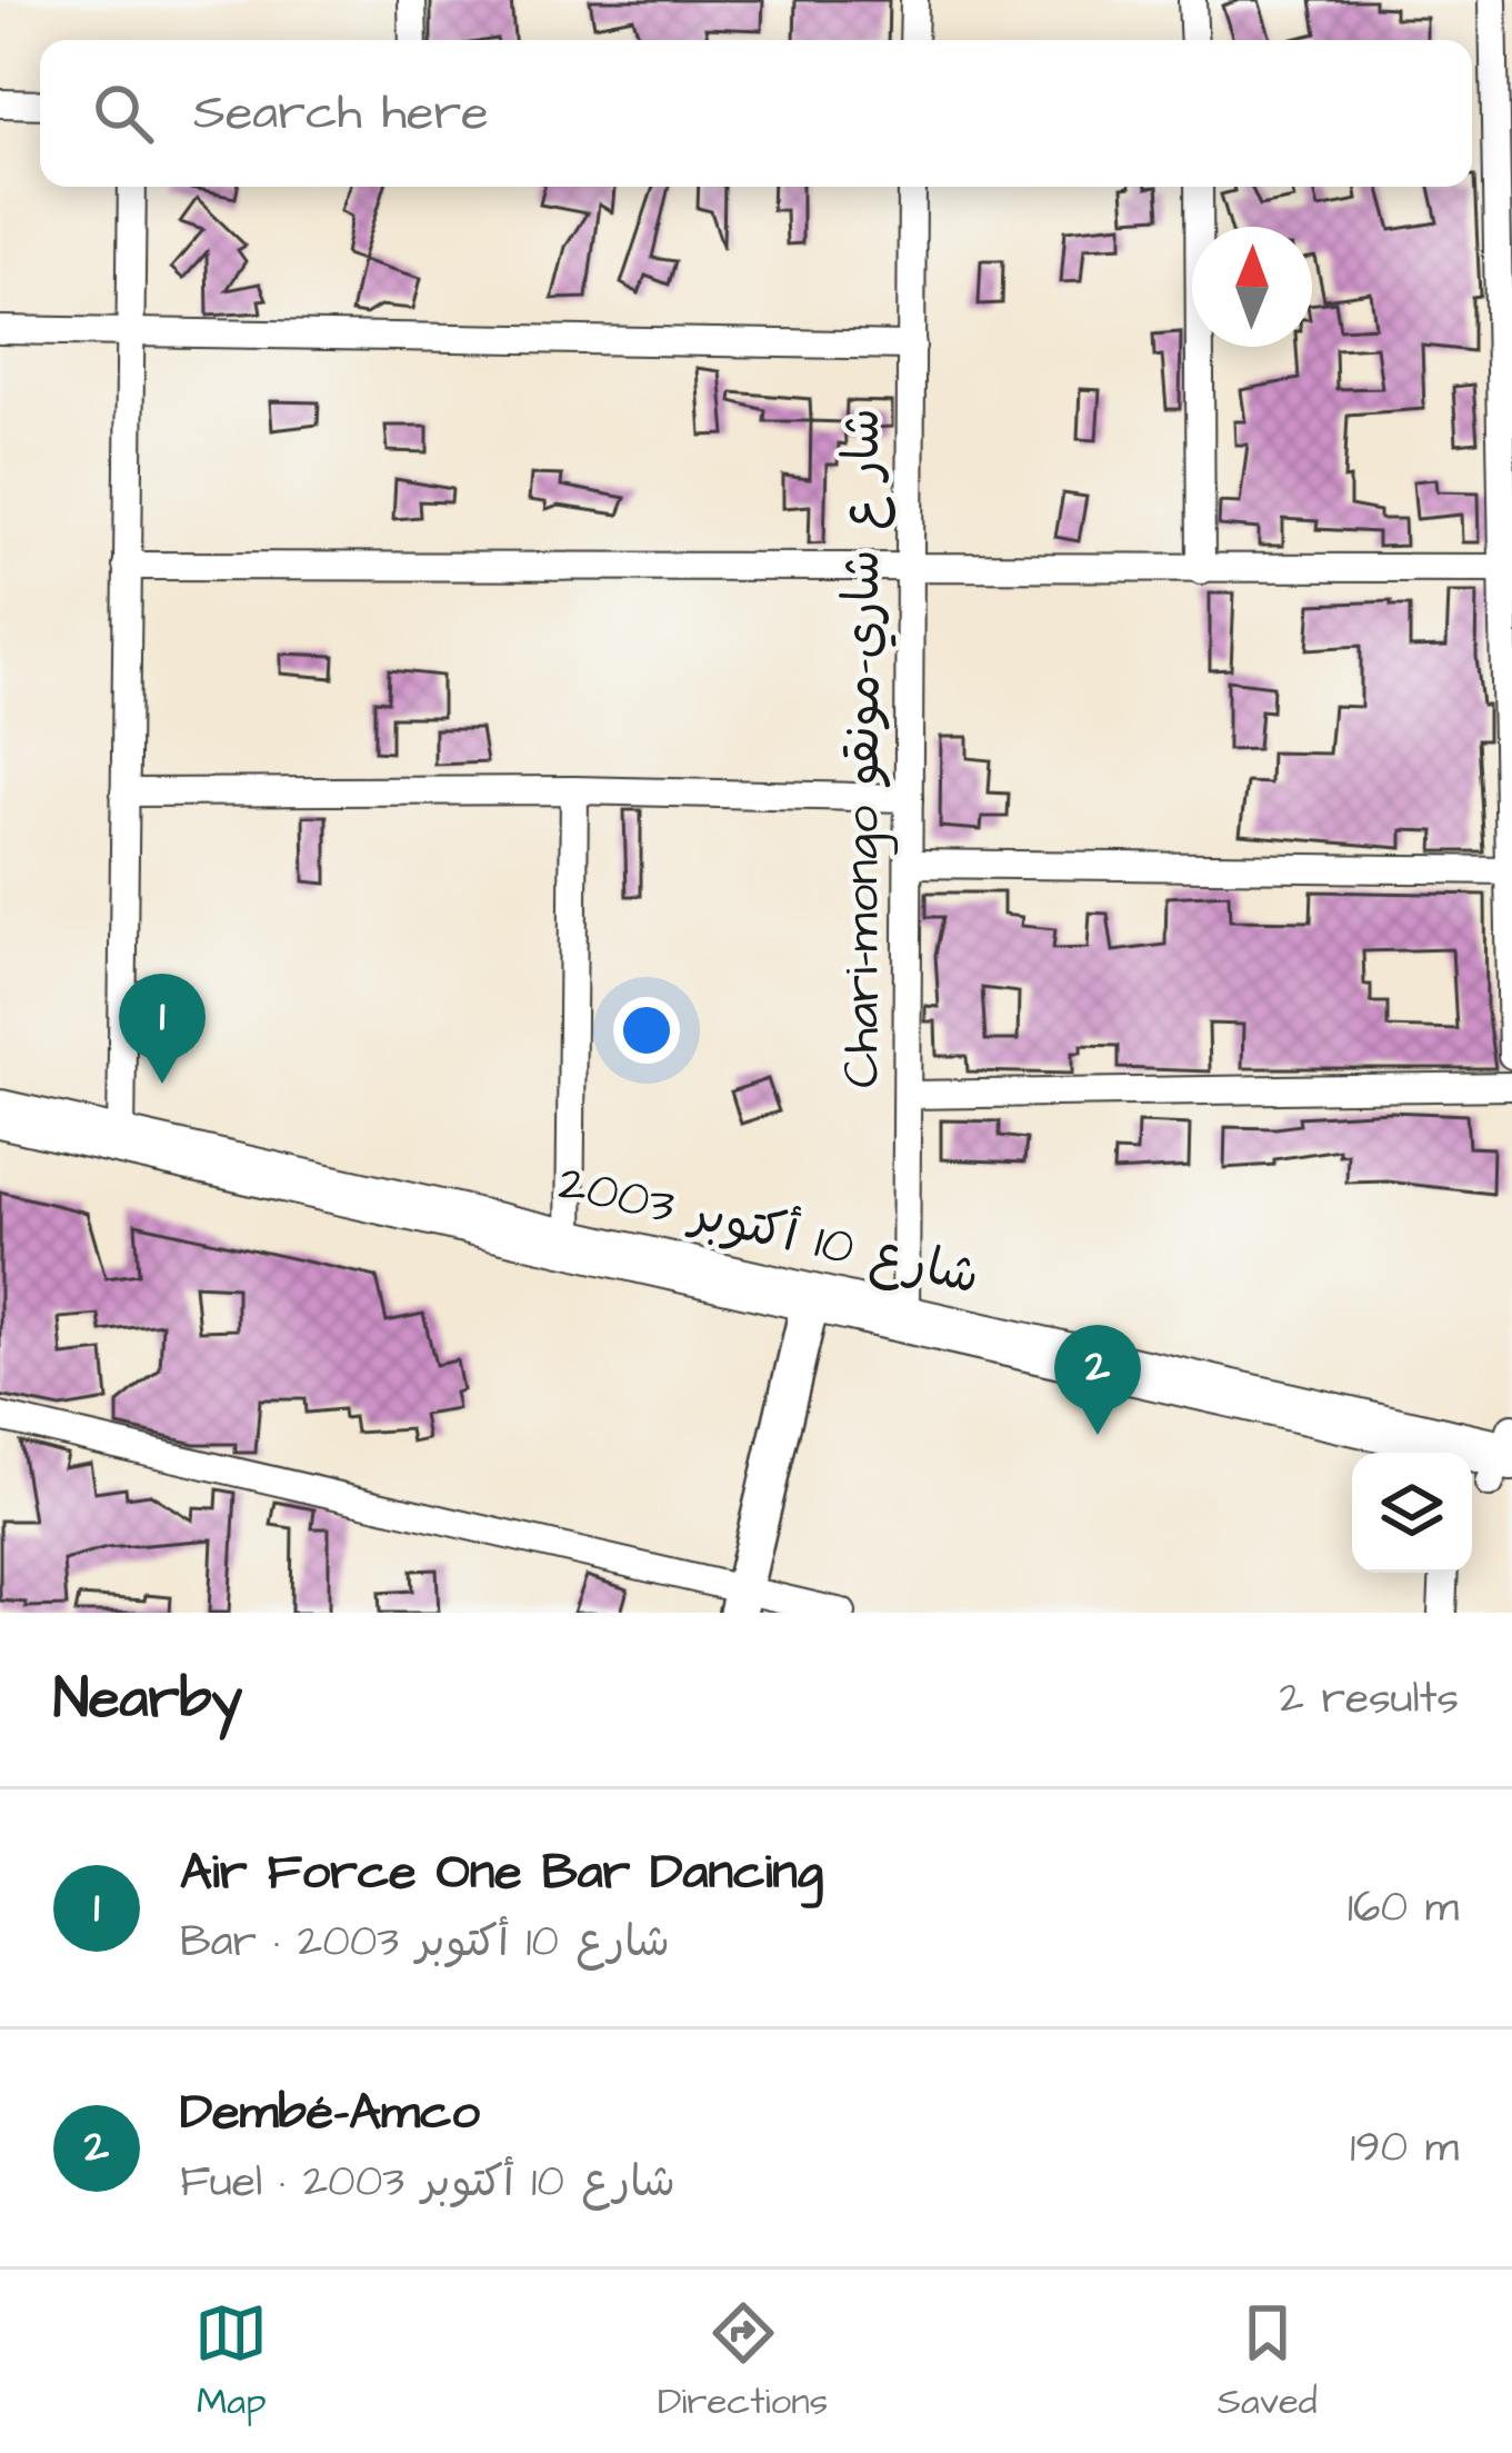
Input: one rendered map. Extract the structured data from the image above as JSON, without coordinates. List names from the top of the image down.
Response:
{
  "streets": {
    "highway": ["شارع 10 أكتوبر 2003"],
    "street": ["Chari-mongo شار ع شاري-مونقو"]
  },
  "crossings": [
    ["Chari-mongo شار ع شاري-مونقو", "شارع 10 أكتوبر 2003"]
  ],
  "north": "top",
  "page": {
    "search": "Search here",
    "pins": ["1", "2"],
    "heading": ["Nearby", "2 results"],
    "list": [
      {
        "mark": "1",
        "name": "Air Force One Bar Dancing",
        "note": "Bar · شارع 10 أكتوبر 2003",
        "value": "160 m"
      },
      {
        "mark": "2",
        "name": "Dembé-Amco",
        "note": "Fuel · شارع 10 أكتوبر 2003",
        "value": "190 m"
      }
    ],
    "nav": ["Map", "Directions", "Saved"]
  }
}
